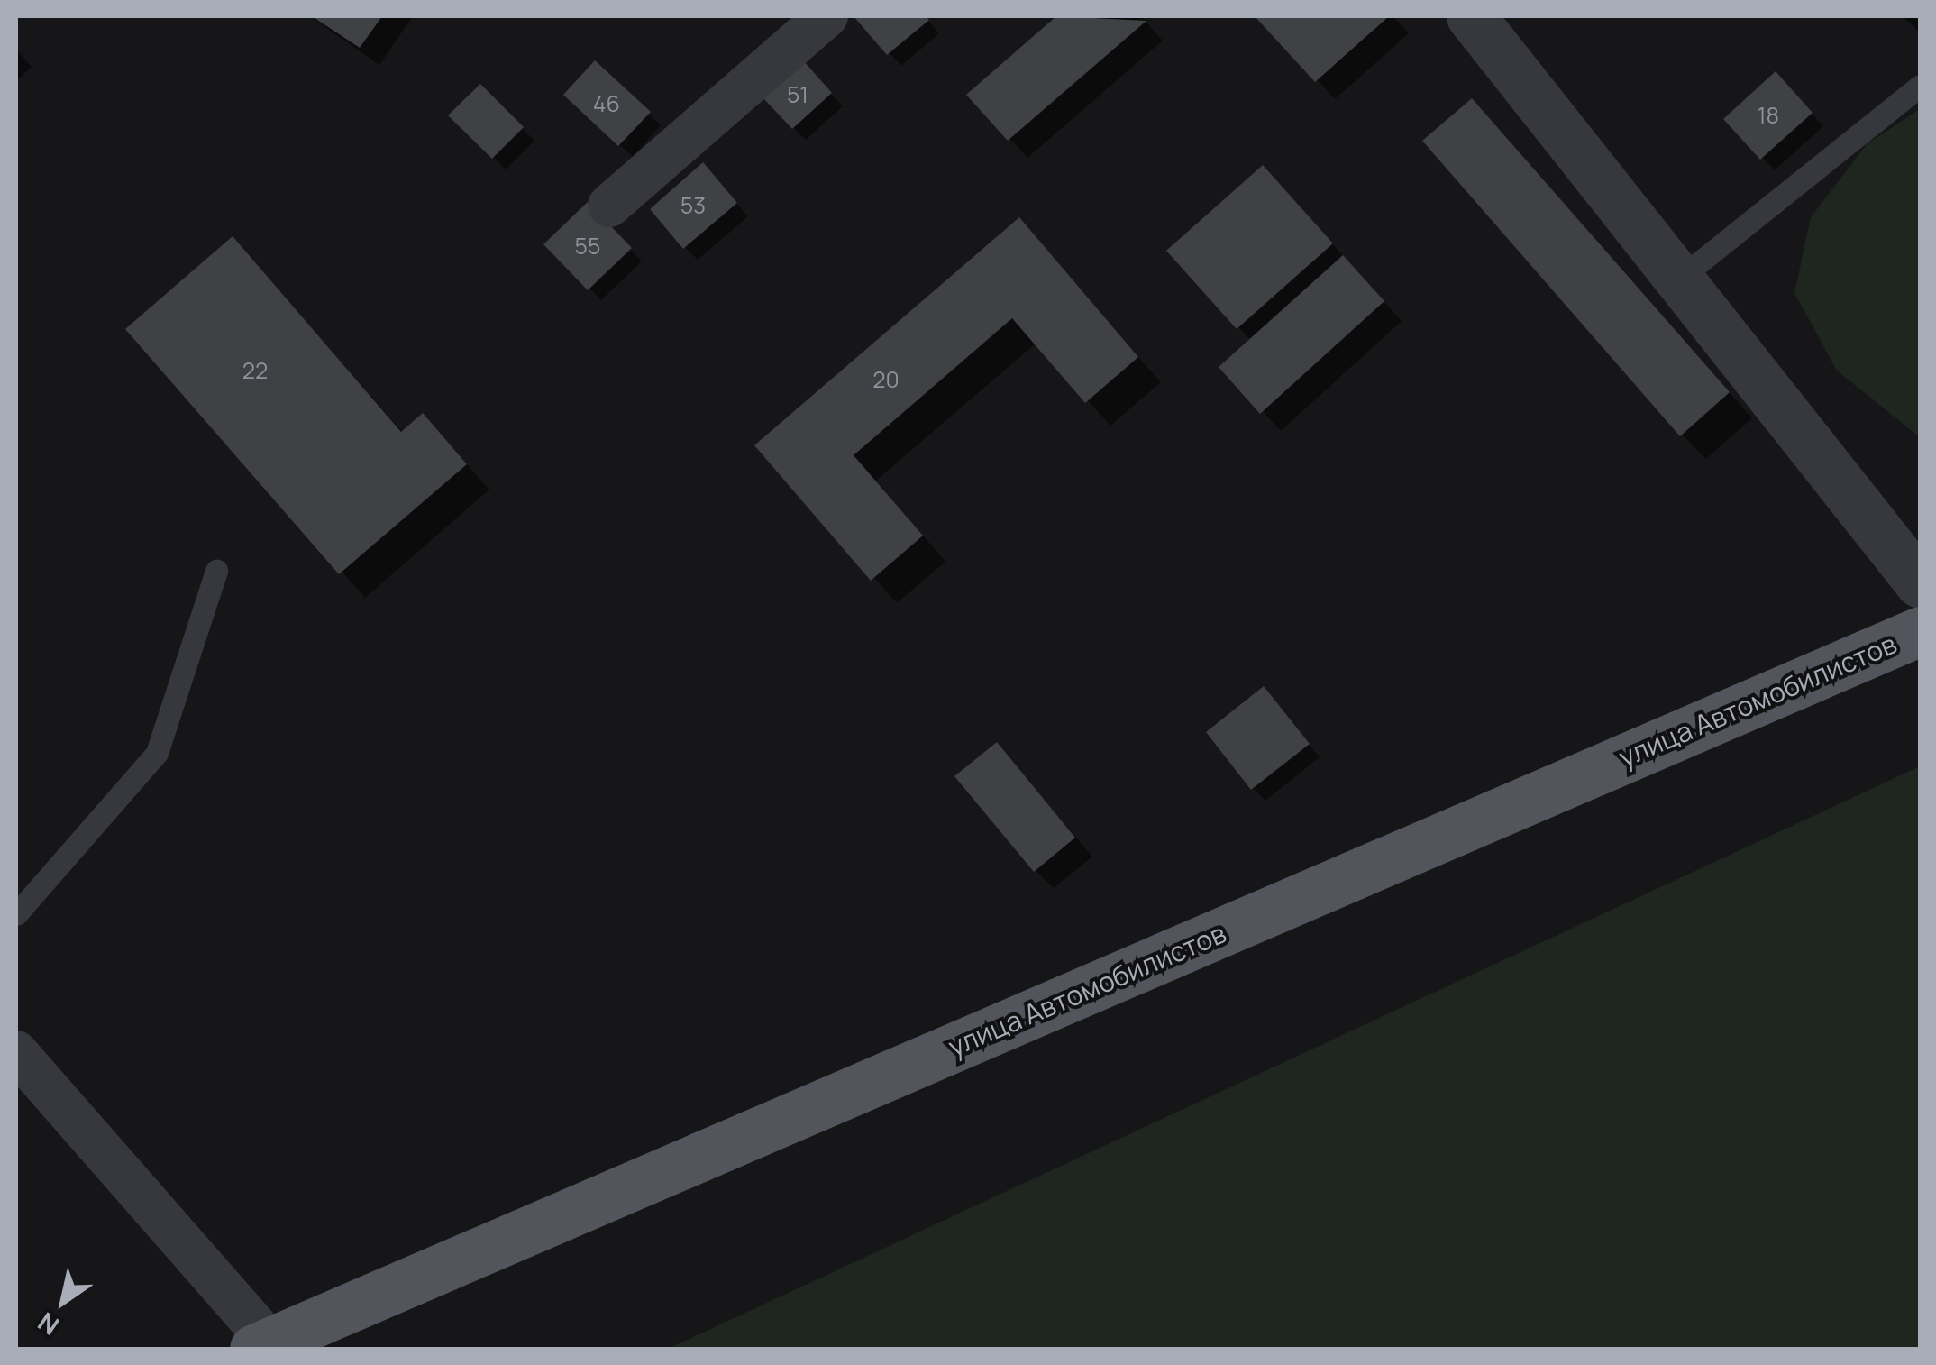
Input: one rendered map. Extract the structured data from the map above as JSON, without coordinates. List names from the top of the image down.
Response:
{
  "streets": {
    "main road": ["улица Автомобилистов"]
  },
  "house_numbers": [
    "51",
    "46",
    "18",
    "53",
    "55",
    "22",
    "20"
  ],
  "north": "bottom left"
}
